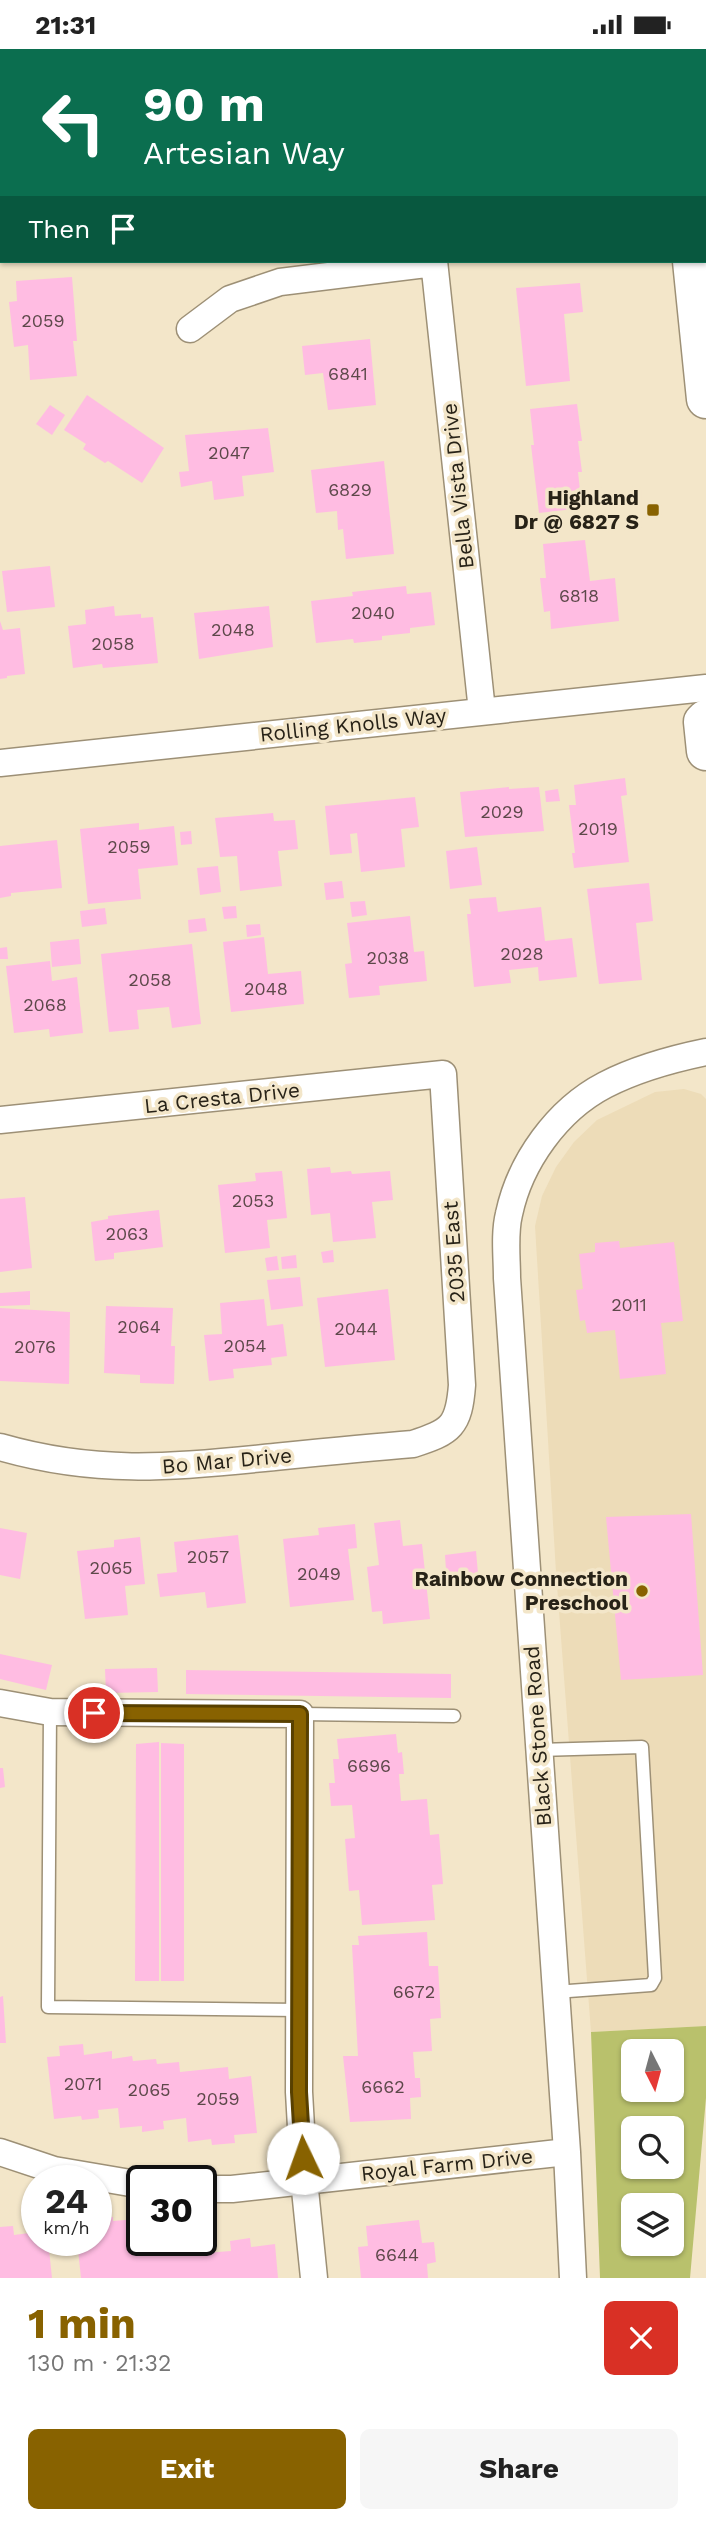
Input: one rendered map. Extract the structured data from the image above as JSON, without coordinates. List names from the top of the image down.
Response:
{
  "streets": {
    "street": [
      "Bella Vista Drive",
      "Rolling Knolls Way",
      "La Cresta Drive",
      "2035 East",
      "Bo Mar Drive",
      "Black Stone Road",
      "Royal Farm Drive"
    ]
  },
  "crossings": [
    ["Bella Vista Drive", "Rolling Knolls Way"],
    ["La Cresta Drive", "2035 East"],
    ["2035 East", "Bo Mar Drive"],
    ["Black Stone Road", "Royal Farm Drive"]
  ],
  "places": {
    "transit": ["Highland Dr @ 6827 S"],
    "other": ["Rainbow Connection Preschool"]
  },
  "house_numbers": [
    "2059",
    "6841",
    "2047",
    "6829",
    "6818",
    "2040",
    "2048",
    "2058",
    "2029",
    "2019",
    "2059",
    "2028",
    "2038",
    "2058",
    "2048",
    "2068",
    "2053",
    "2063",
    "2011",
    "2064",
    "2044",
    "2054",
    "2076",
    "2057",
    "2065",
    "2049",
    "6696",
    "6672",
    "2071",
    "6662",
    "2065",
    "2059",
    "6644"
  ],
  "north": "bottom",
  "page": {
    "status": "21:31",
    "turn": ["90 m", "Artesian Way"],
    "then": "Then",
    "speed": "24 km/h",
    "limit": "30",
    "heading": ["1 min", "130 m · 21:32"],
    "buttons": ["Exit", "Share"]
  }
}
